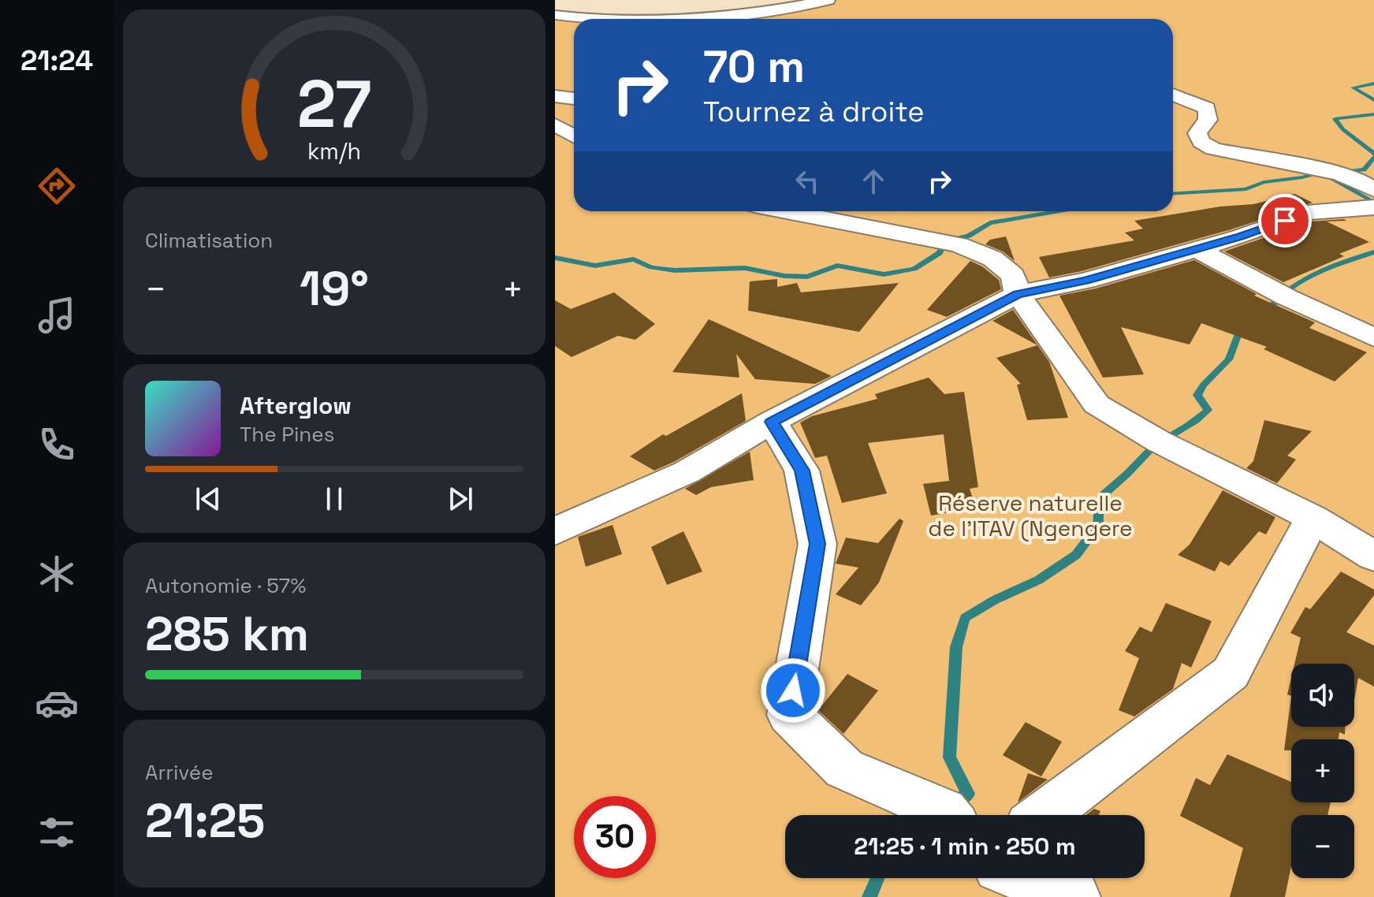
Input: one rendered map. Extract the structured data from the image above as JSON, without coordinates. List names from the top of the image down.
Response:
{
  "parks": ["Réserve naturelle de l'ITAV (Ngengere"],
  "page": {
    "tabs": "21:24",
    "turn": ["70 m", "Tournez à droite"],
    "tile": [
      "Climatisation",
      ["Autonomie · 57%", "285 km"],
      ["Arrivée", "21:25"]
    ],
    "heat": ["−", "19°", "+"],
    "song": ["Afterglow", "The Pines"],
    "map_buttons": ["+", "−"],
    "limit": "30",
    "trip": "21:25 · 1 min · 250 m",
    "gauge": ["27", "km/h"]
  }
}
